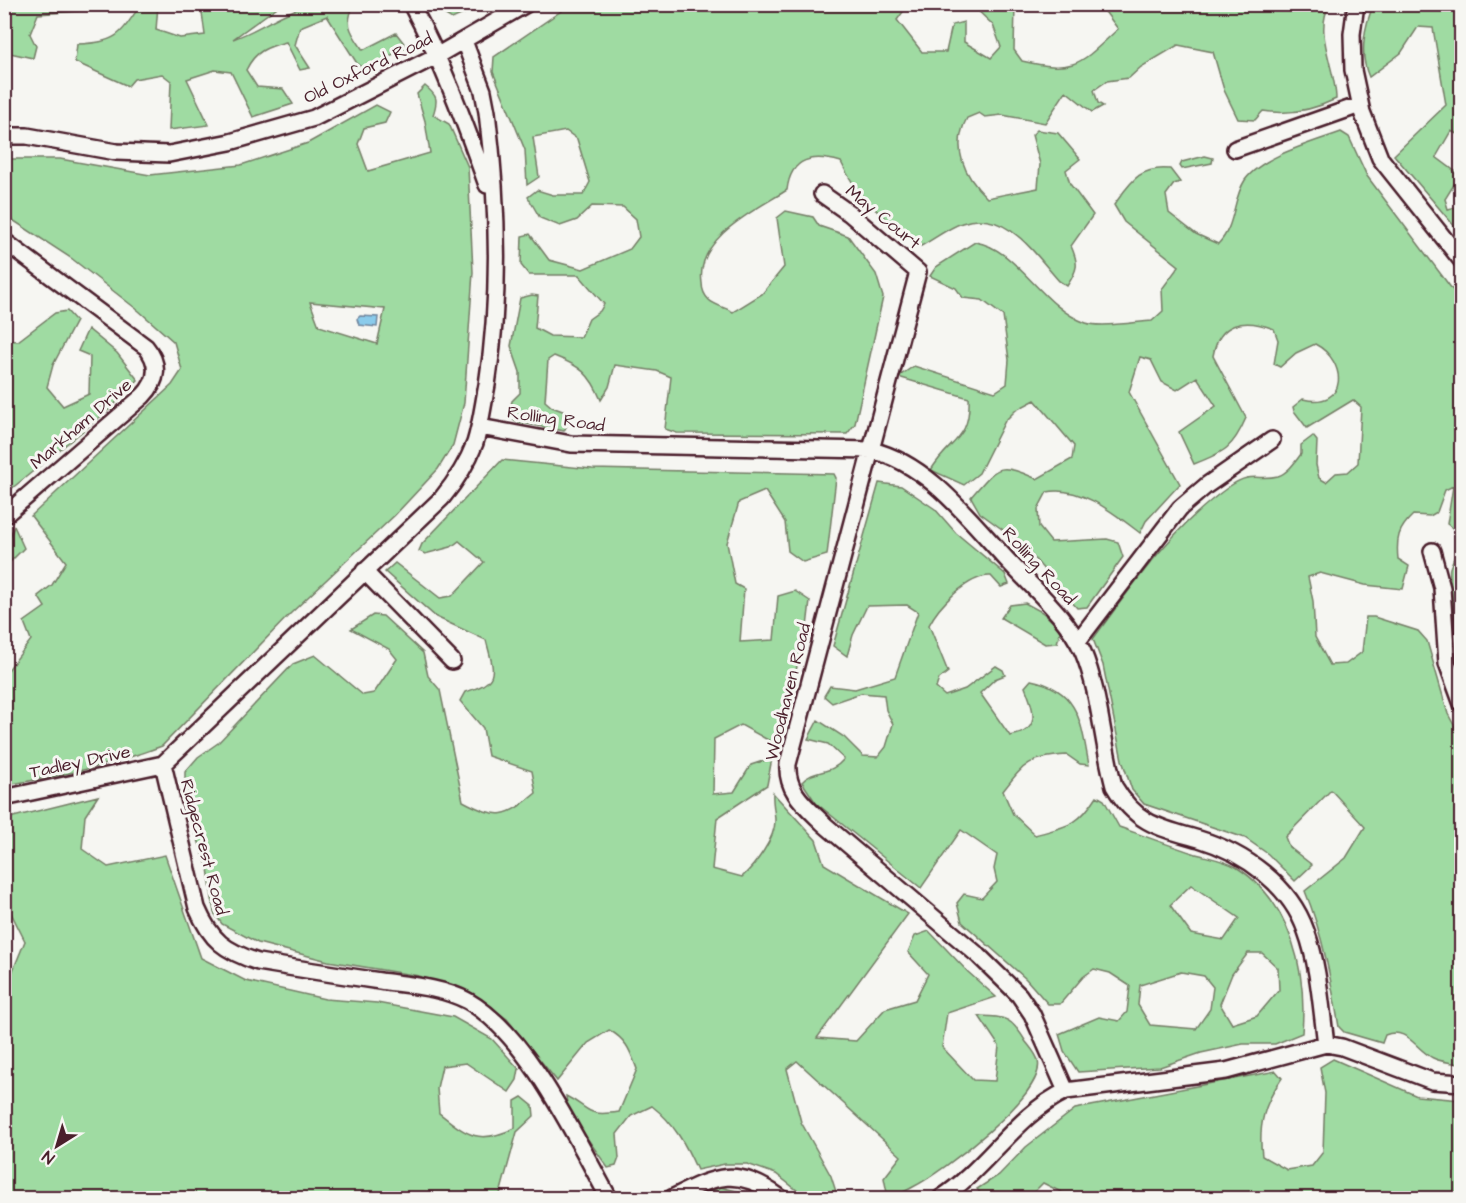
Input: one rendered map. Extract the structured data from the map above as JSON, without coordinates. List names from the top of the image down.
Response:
{
  "streets": {
    "street": [
      "Old Oxford Road",
      "May Court",
      "Rolling Road",
      "Markham Drive",
      "Woodhaven Road",
      "Tadley Drive",
      "Ridgecrest Road"
    ]
  },
  "crossings": [
    ["Old Oxford Road", "Ridgecrest Road"],
    ["May Court", "Woodhaven Road"],
    ["Rolling Road", "Woodhaven Road"],
    ["Rolling Road", "Ridgecrest Road"],
    ["Tadley Drive", "Ridgecrest Road"]
  ],
  "north": "bottom left"
}
